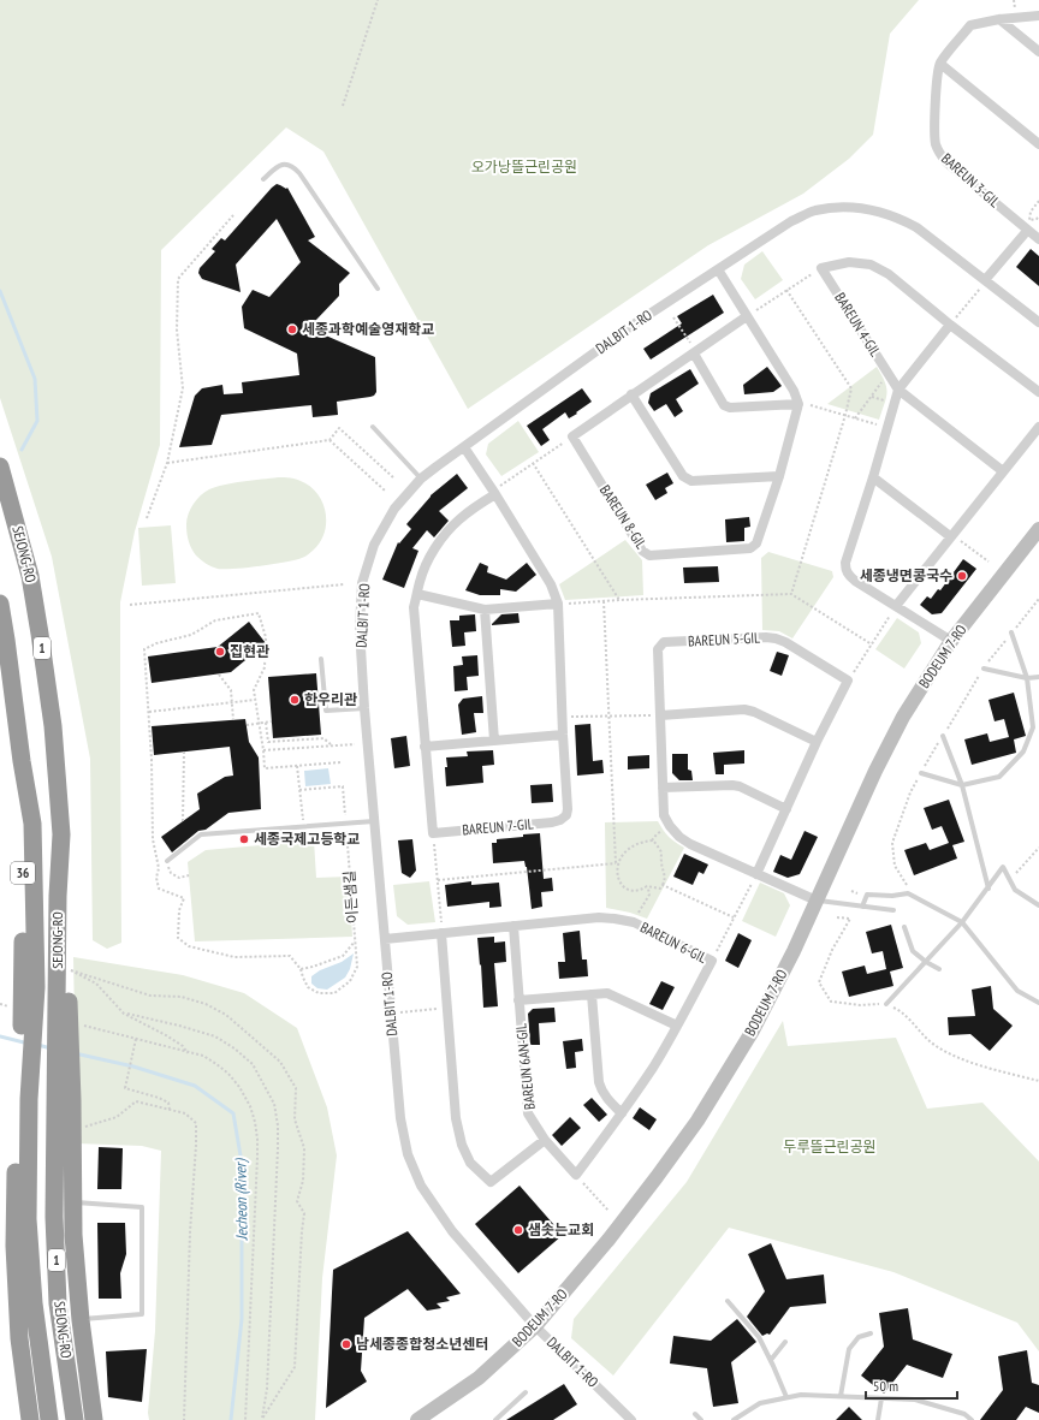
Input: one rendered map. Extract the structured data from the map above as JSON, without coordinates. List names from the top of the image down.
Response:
{
  "streets": {
    "highway": ["SEJONG-RO", "1", "36"],
    "street": [
      "BAREUN 3-GIL",
      "BAREUN 4-GIL",
      "DALBIT 1-RO",
      "BAREUN 8-GIL",
      "BAREUN 5-GIL",
      "BODEUM 7-RO",
      "BAREUN 7-GIL",
      "BAREUN 6-GIL",
      "BAREUN 6AN-GIL"
    ],
    "path": ["이든샘길"]
  },
  "crossings": [
    ["DALBIT 1-RO", "BODEUM 7-RO"],
    ["DALBIT 1-RO", "BAREUN 7-GIL"],
    ["DALBIT 1-RO", "BAREUN 6-GIL"],
    ["SEJONG-RO", "36"],
    ["BAREUN 5-GIL", "BODEUM 7-RO"],
    ["BAREUN 6-GIL", "BAREUN 6AN-GIL"]
  ],
  "water": ["Jecheon (River)"],
  "parks": ["오가낭뜰근린공원", "두루뜰근린공원"],
  "places": [
    "세종과학예술영재학교",
    "세종냉면콩국수",
    "집현관",
    "한우리관",
    "세종국제고등학교",
    "샘솟는교회",
    "남세종종합청소년센터"
  ],
  "scale_bar": "50 m"
}
